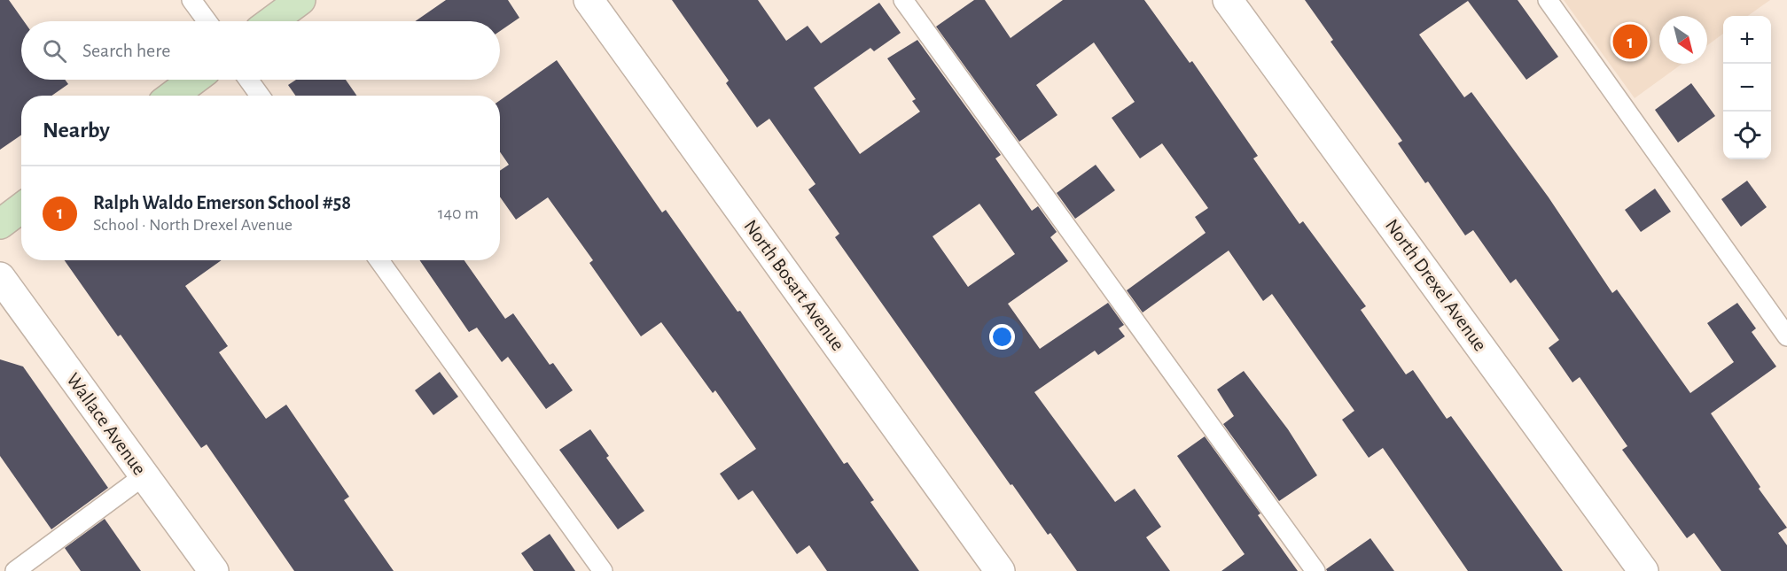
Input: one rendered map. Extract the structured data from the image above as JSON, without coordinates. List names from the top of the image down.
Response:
{
  "streets": {
    "street": ["North Bosart Avenue", "North Drexel Avenue", "Wallace Avenue"]
  },
  "north": "bottom right",
  "page": {
    "map_buttons": ["+", "−"],
    "search": "Search here",
    "pins": "1",
    "heading": "Nearby",
    "list": [
      {
        "mark": "1",
        "name": "Ralph Waldo Emerson School #58",
        "note": "School · North Drexel Avenue",
        "value": "140 m"
      }
    ]
  }
}
